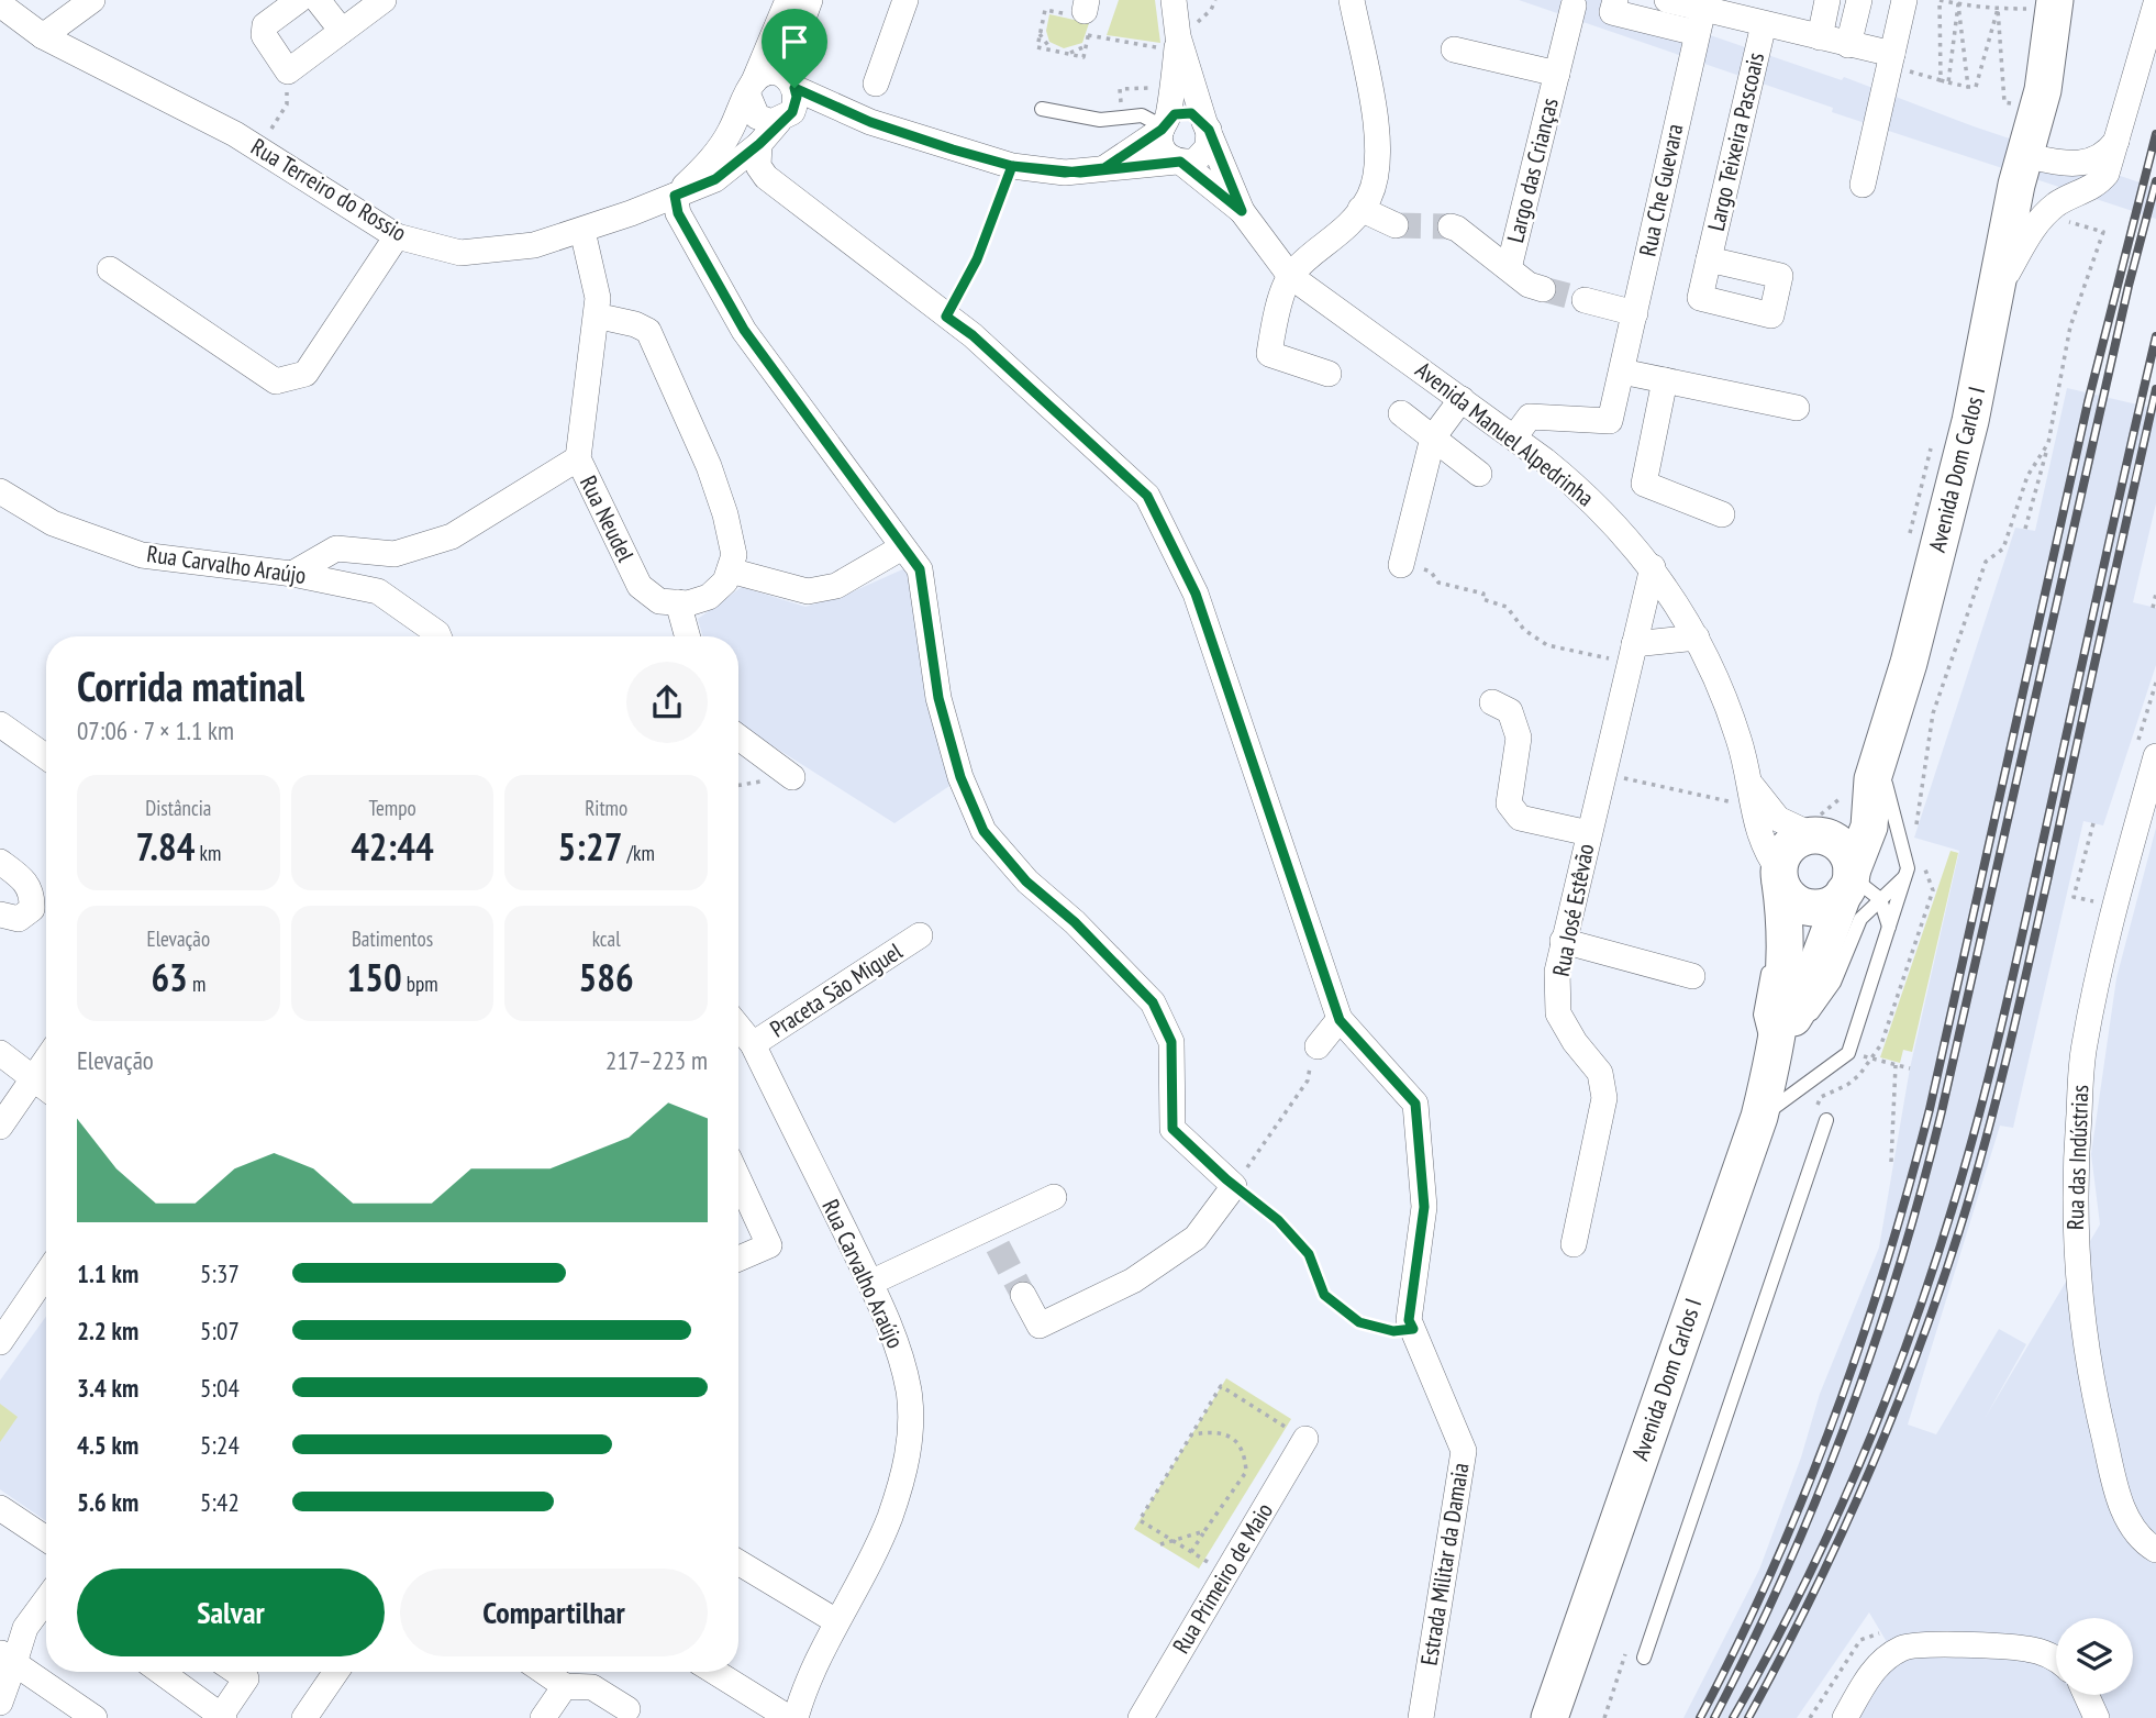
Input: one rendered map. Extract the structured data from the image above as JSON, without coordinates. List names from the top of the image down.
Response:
{
  "streets": {
    "street": [
      "Largo Teixeira Pascoais",
      "Largo das Crianças",
      "Rua Terreiro do Rossio",
      "Rua Che Guevara",
      "Avenida Manuel Alpedrinha",
      "Avenida Dom Carlos I",
      "Rua Neudel",
      "Rua Carvalho Araújo",
      "Rua José Estêvão",
      "Praceta São Miguel",
      "Rua das Indústrias",
      "Estrada Militar da Damaia",
      "Rua Primeiro de Maio"
    ]
  },
  "crossings": [
    ["Rua Terreiro do Rossio", "Rua Neudel"],
    ["Rua Terreiro do Rossio", "Estrada Militar da Damaia"],
    ["Rua Che Guevara", "Avenida Manuel Alpedrinha"],
    ["Avenida Manuel Alpedrinha", "Avenida Dom Carlos I"],
    ["Avenida Manuel Alpedrinha", "Rua José Estêvão"],
    ["Rua Carvalho Araújo", "Praceta São Miguel"]
  ],
  "page": {
    "heading": ["Corrida matinal", "07:06 · 7 × 1.1 km"],
    "stats": [
      ["Distância", "7.84 km"],
      ["Tempo", "42:44"],
      ["Ritmo", "5:27 /km"],
      ["Elevação", "63 m"],
      ["Batimentos", "150 bpm"],
      ["kcal", "586"]
    ],
    "chart": ["Elevação", "217–223 m"],
    "list": [
      {
        "name": "1.1 km",
        "note": "5:37"
      },
      {
        "name": "2.2 km",
        "note": "5:07"
      },
      {
        "name": "3.4 km",
        "note": "5:04"
      },
      {
        "name": "4.5 km",
        "note": "5:24"
      },
      {
        "name": "5.6 km",
        "note": "5:42"
      }
    ],
    "buttons": ["Salvar", "Compartilhar"]
  }
}
